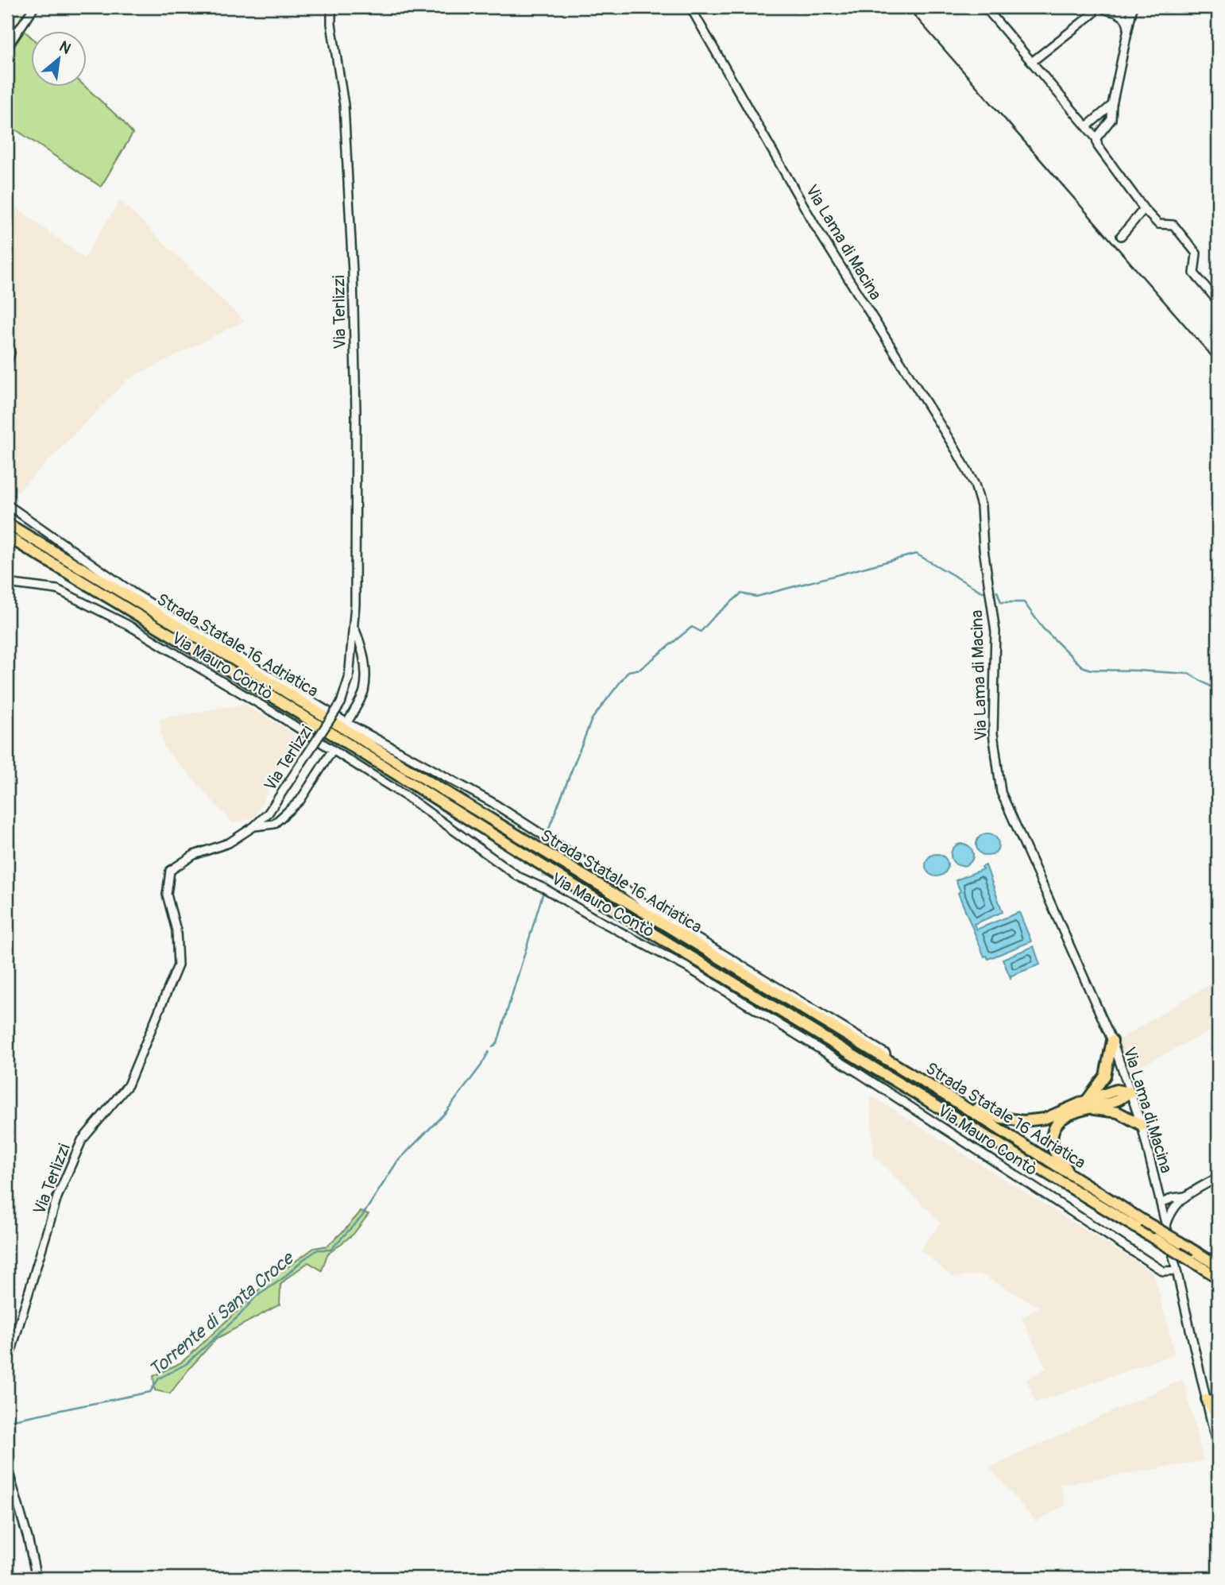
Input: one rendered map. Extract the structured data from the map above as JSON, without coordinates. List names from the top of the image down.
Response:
{
  "streets": {
    "highway": ["Strada Statale 16 Adriatica"],
    "street": ["Via Lama di Macina", "Via Terlizzi", "Via Mauro Contò"]
  },
  "crossings": [
    ["Via Lama di Macina", "Via Mauro Contò"]
  ],
  "water": ["Torrente di Santa Croce"],
  "north": "top right"
}
